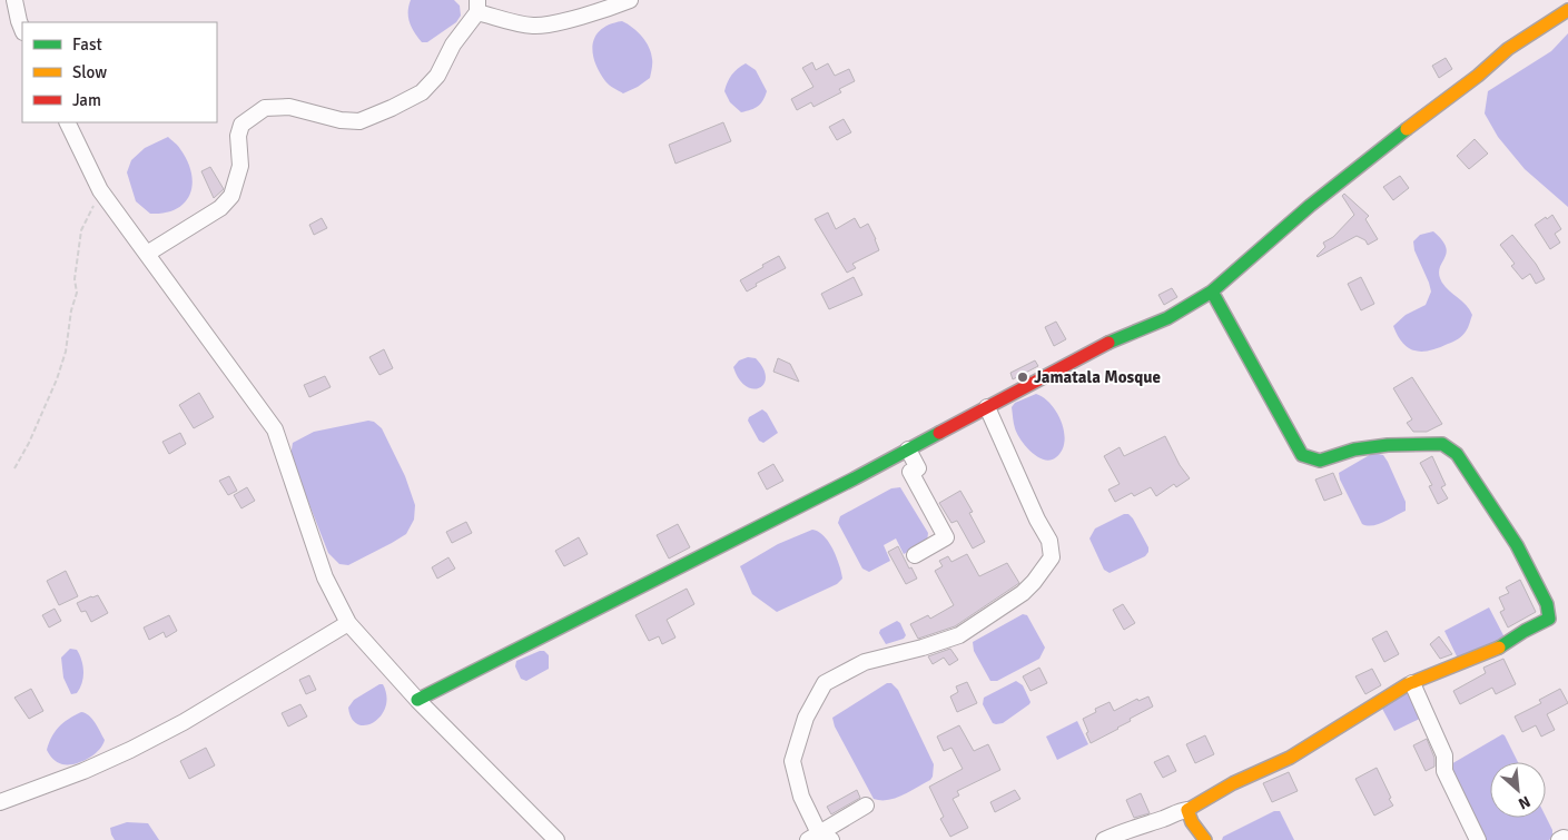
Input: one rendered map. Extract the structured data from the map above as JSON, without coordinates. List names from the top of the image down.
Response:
{
  "places": ["Jamatala Mosque"],
  "legend": ["Fast", "Slow", "Jam"],
  "north": "bottom right"
}
